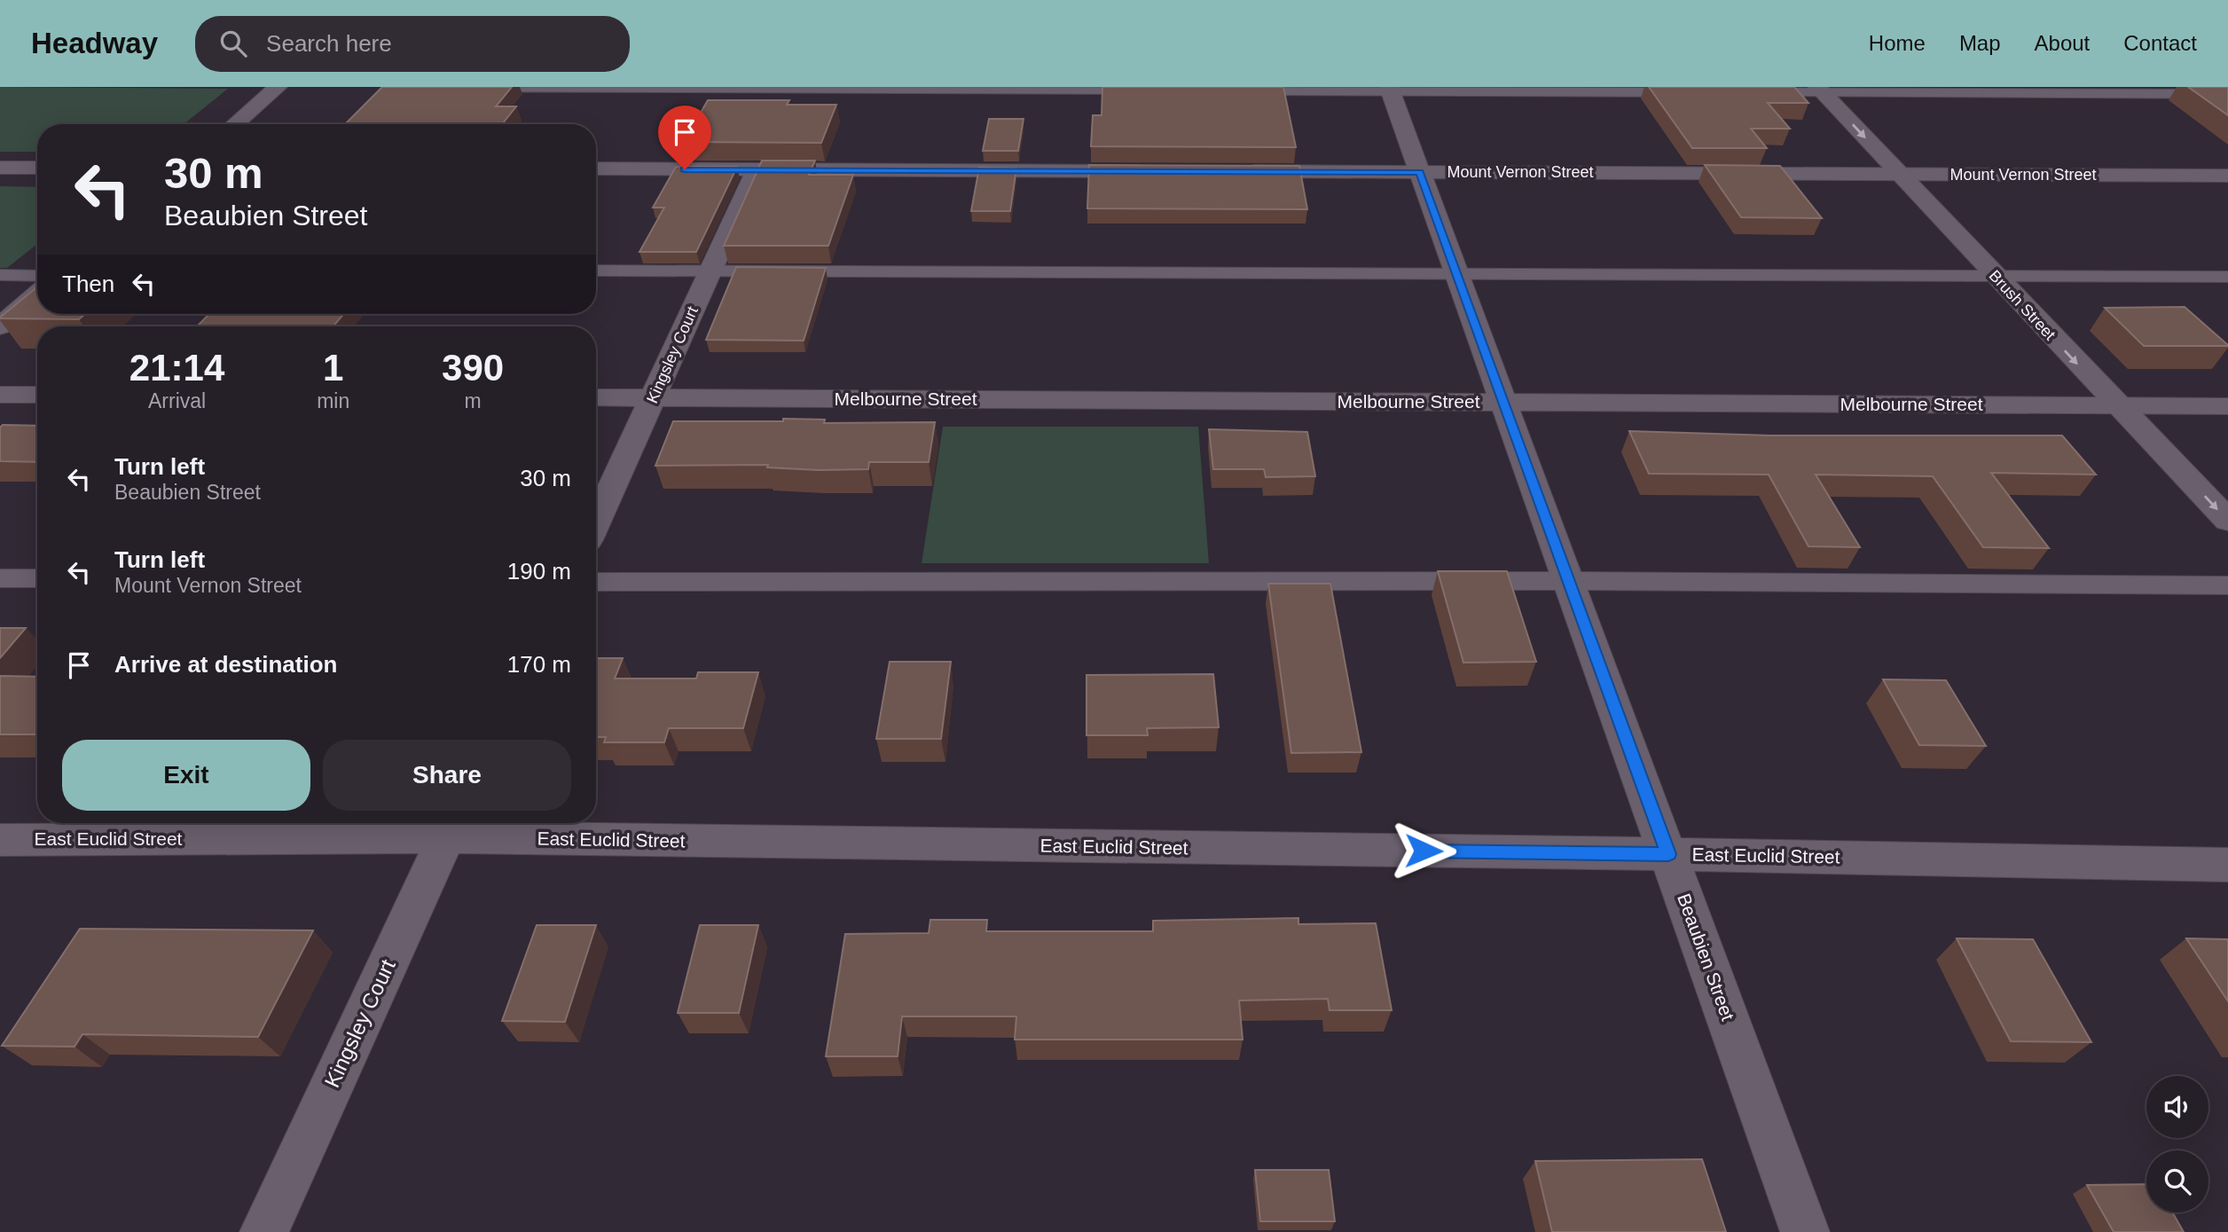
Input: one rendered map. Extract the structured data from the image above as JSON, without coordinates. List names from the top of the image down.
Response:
{
  "streets": {
    "street": [
      "Mount Vernon Street",
      "Brush Street",
      "Kingsley Court",
      "Melbourne Street",
      "East Euclid Street",
      "Beaubien Street"
    ]
  },
  "crossings": [
    ["Mount Vernon Street", "Brush Street"],
    ["Mount Vernon Street", "Beaubien Street"],
    ["Brush Street", "Melbourne Street"],
    ["Kingsley Court", "Melbourne Street"],
    ["Kingsley Court", "East Euclid Street"],
    ["Melbourne Street", "Beaubien Street"],
    ["East Euclid Street", "Beaubien Street"]
  ],
  "one_way": ["Brush Street"],
  "page": {
    "header": "Headway",
    "search": "Search here",
    "nav": [
      "Home",
      "Map",
      "About",
      "Contact"
    ],
    "turn": ["30 m", "Beaubien Street"],
    "then": "Then",
    "eta": [
      "21:14",
      "Arrival",
      "1",
      "min",
      "390",
      "m"
    ],
    "list": [
      {
        "name": "Turn left",
        "note": "Beaubien Street",
        "value": "30 m"
      },
      {
        "name": "Turn left",
        "note": "Mount Vernon Street",
        "value": "190 m"
      },
      {
        "name": "Arrive at destination",
        "value": "170 m"
      }
    ],
    "buttons": ["Exit", "Share"]
  }
}
